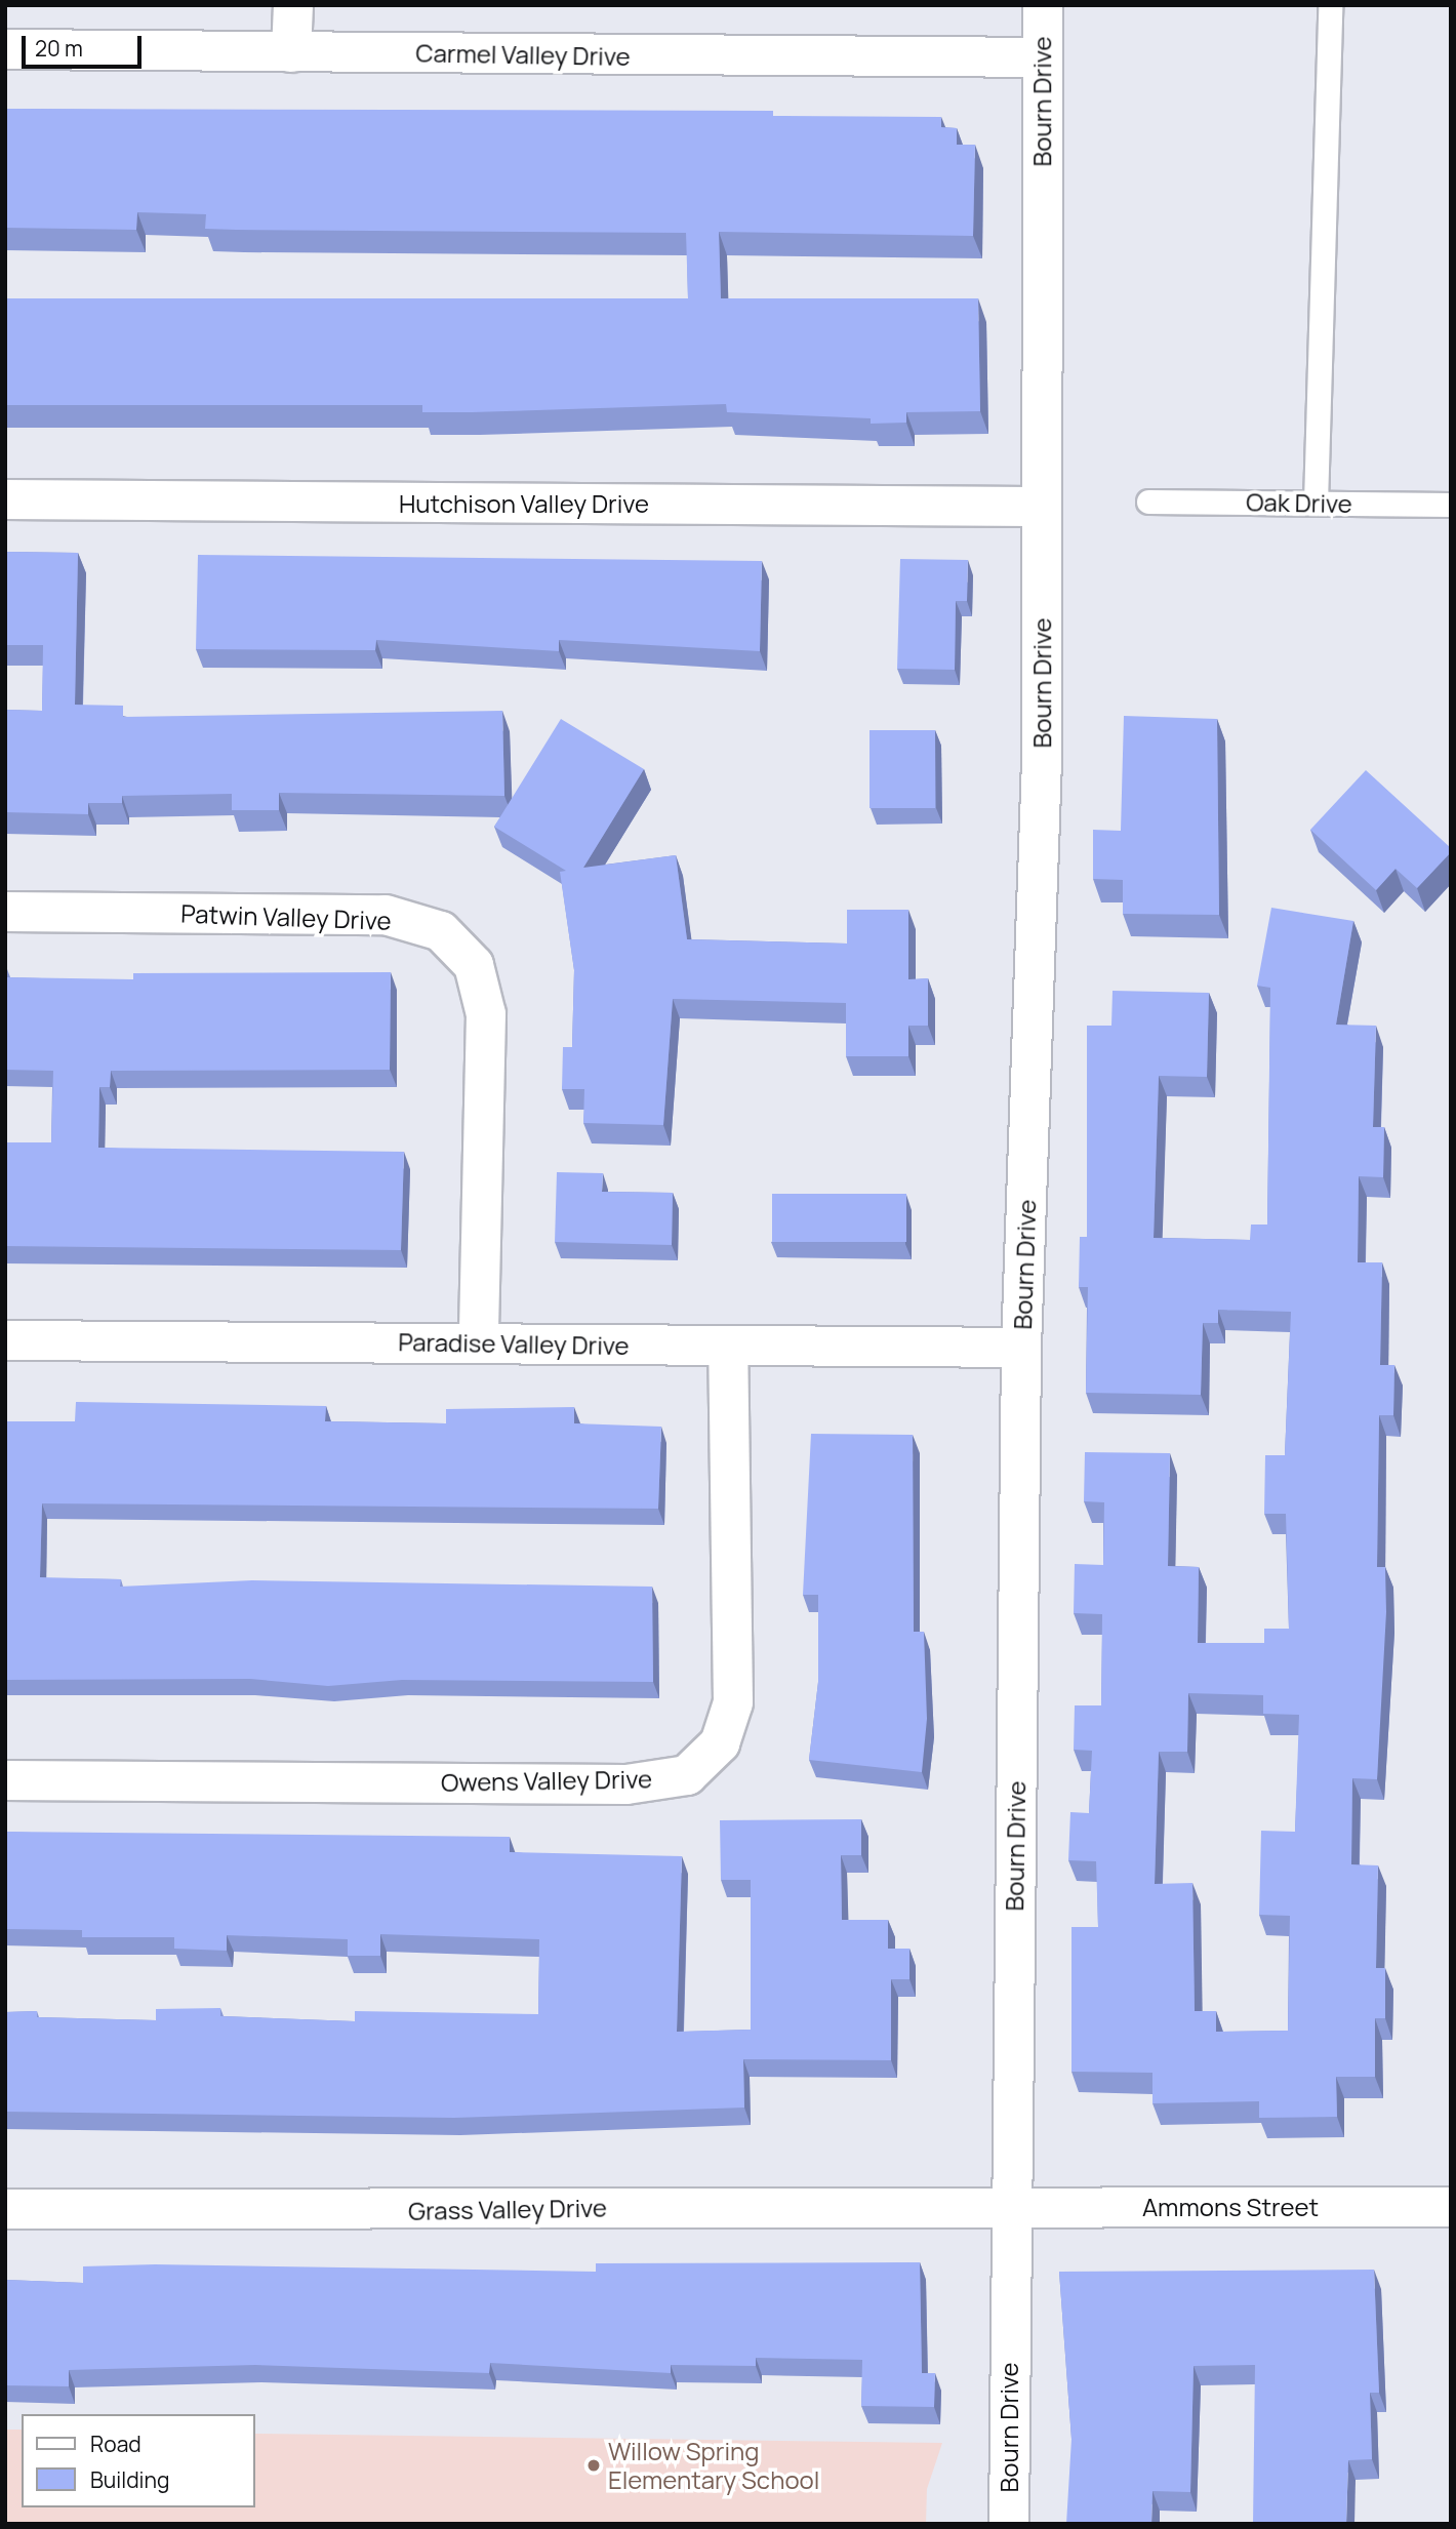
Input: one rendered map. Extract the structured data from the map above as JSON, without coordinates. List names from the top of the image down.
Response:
{
  "streets": {
    "street": [
      "Carmel Valley Drive",
      "Bourn Drive",
      "Hutchison Valley Drive",
      "Patwin Valley Drive",
      "Paradise Valley Drive",
      "Owens Valley Drive",
      "Ammons Street",
      "Grass Valley Drive"
    ],
    "lane": ["Oak Drive"]
  },
  "crossings": [
    ["Carmel Valley Drive", "Bourn Drive"],
    ["Bourn Drive", "Hutchison Valley Drive"],
    ["Bourn Drive", "Paradise Valley Drive"],
    ["Bourn Drive", "Ammons Street"],
    ["Bourn Drive", "Grass Valley Drive"],
    ["Patwin Valley Drive", "Paradise Valley Drive"],
    ["Paradise Valley Drive", "Owens Valley Drive"],
    ["Ammons Street", "Grass Valley Drive"]
  ],
  "places": ["Willow Spring Elementary School"],
  "legend": ["Road", "Building"],
  "scale_bar": "20 m"
}
